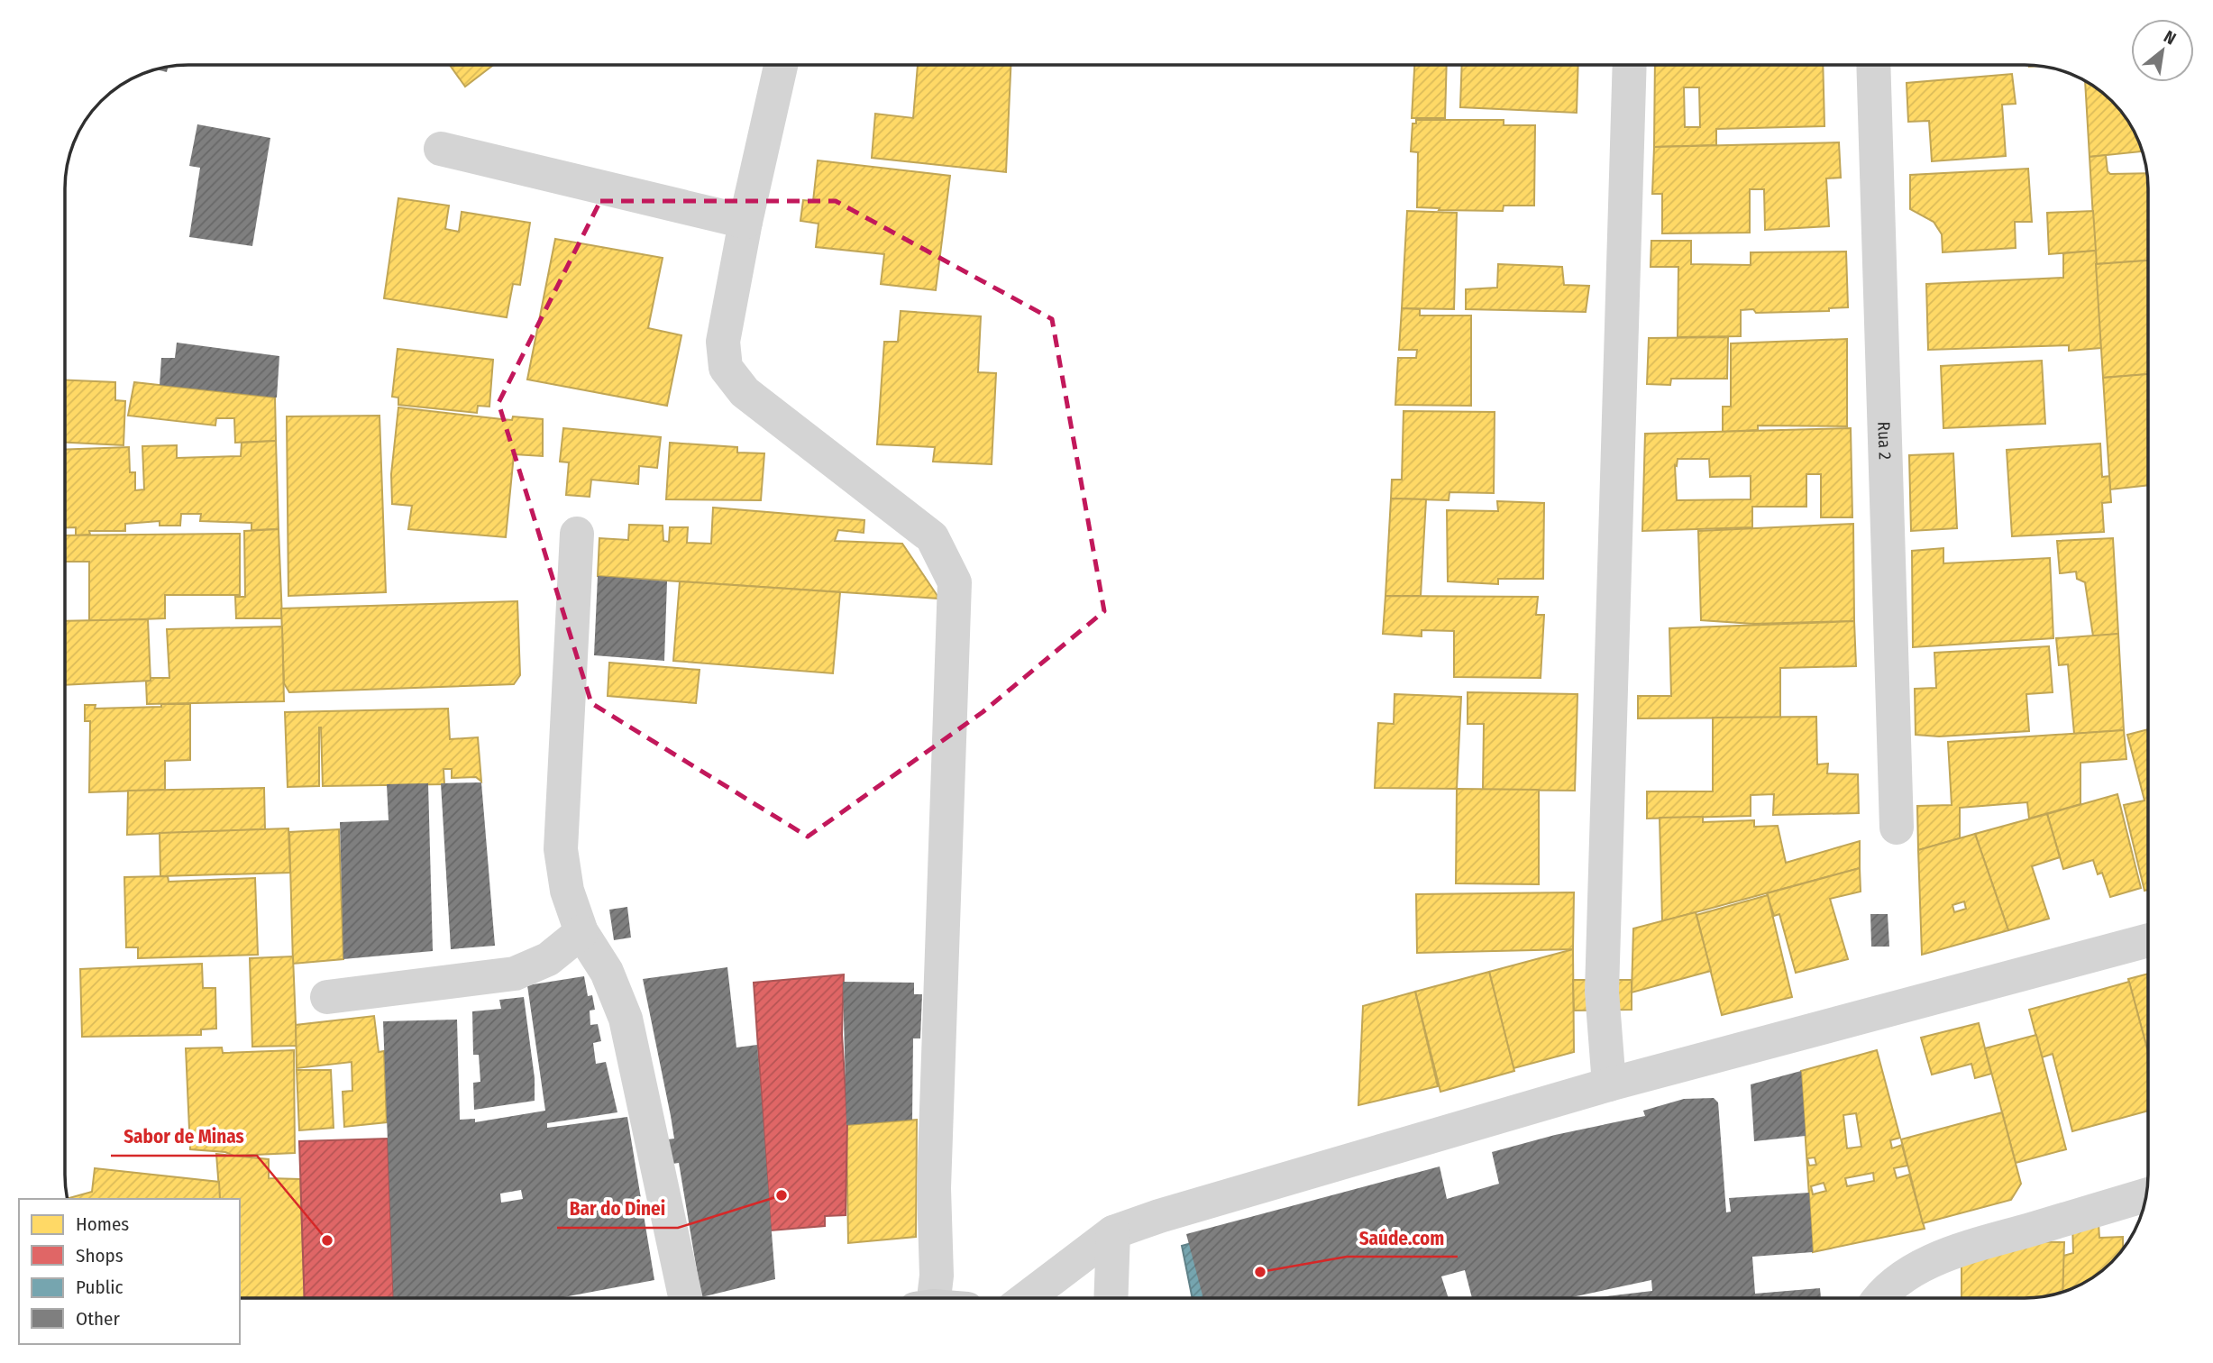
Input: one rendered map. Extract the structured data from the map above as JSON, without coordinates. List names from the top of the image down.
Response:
{
  "streets": {
    "street": ["Rua 2"]
  },
  "places": ["Bar do Dinei", "Sabor de Minas", "Saúde.com"],
  "legend": [
    "Homes",
    "Shops",
    "Public",
    "Other"
  ],
  "north": "top right"
}
